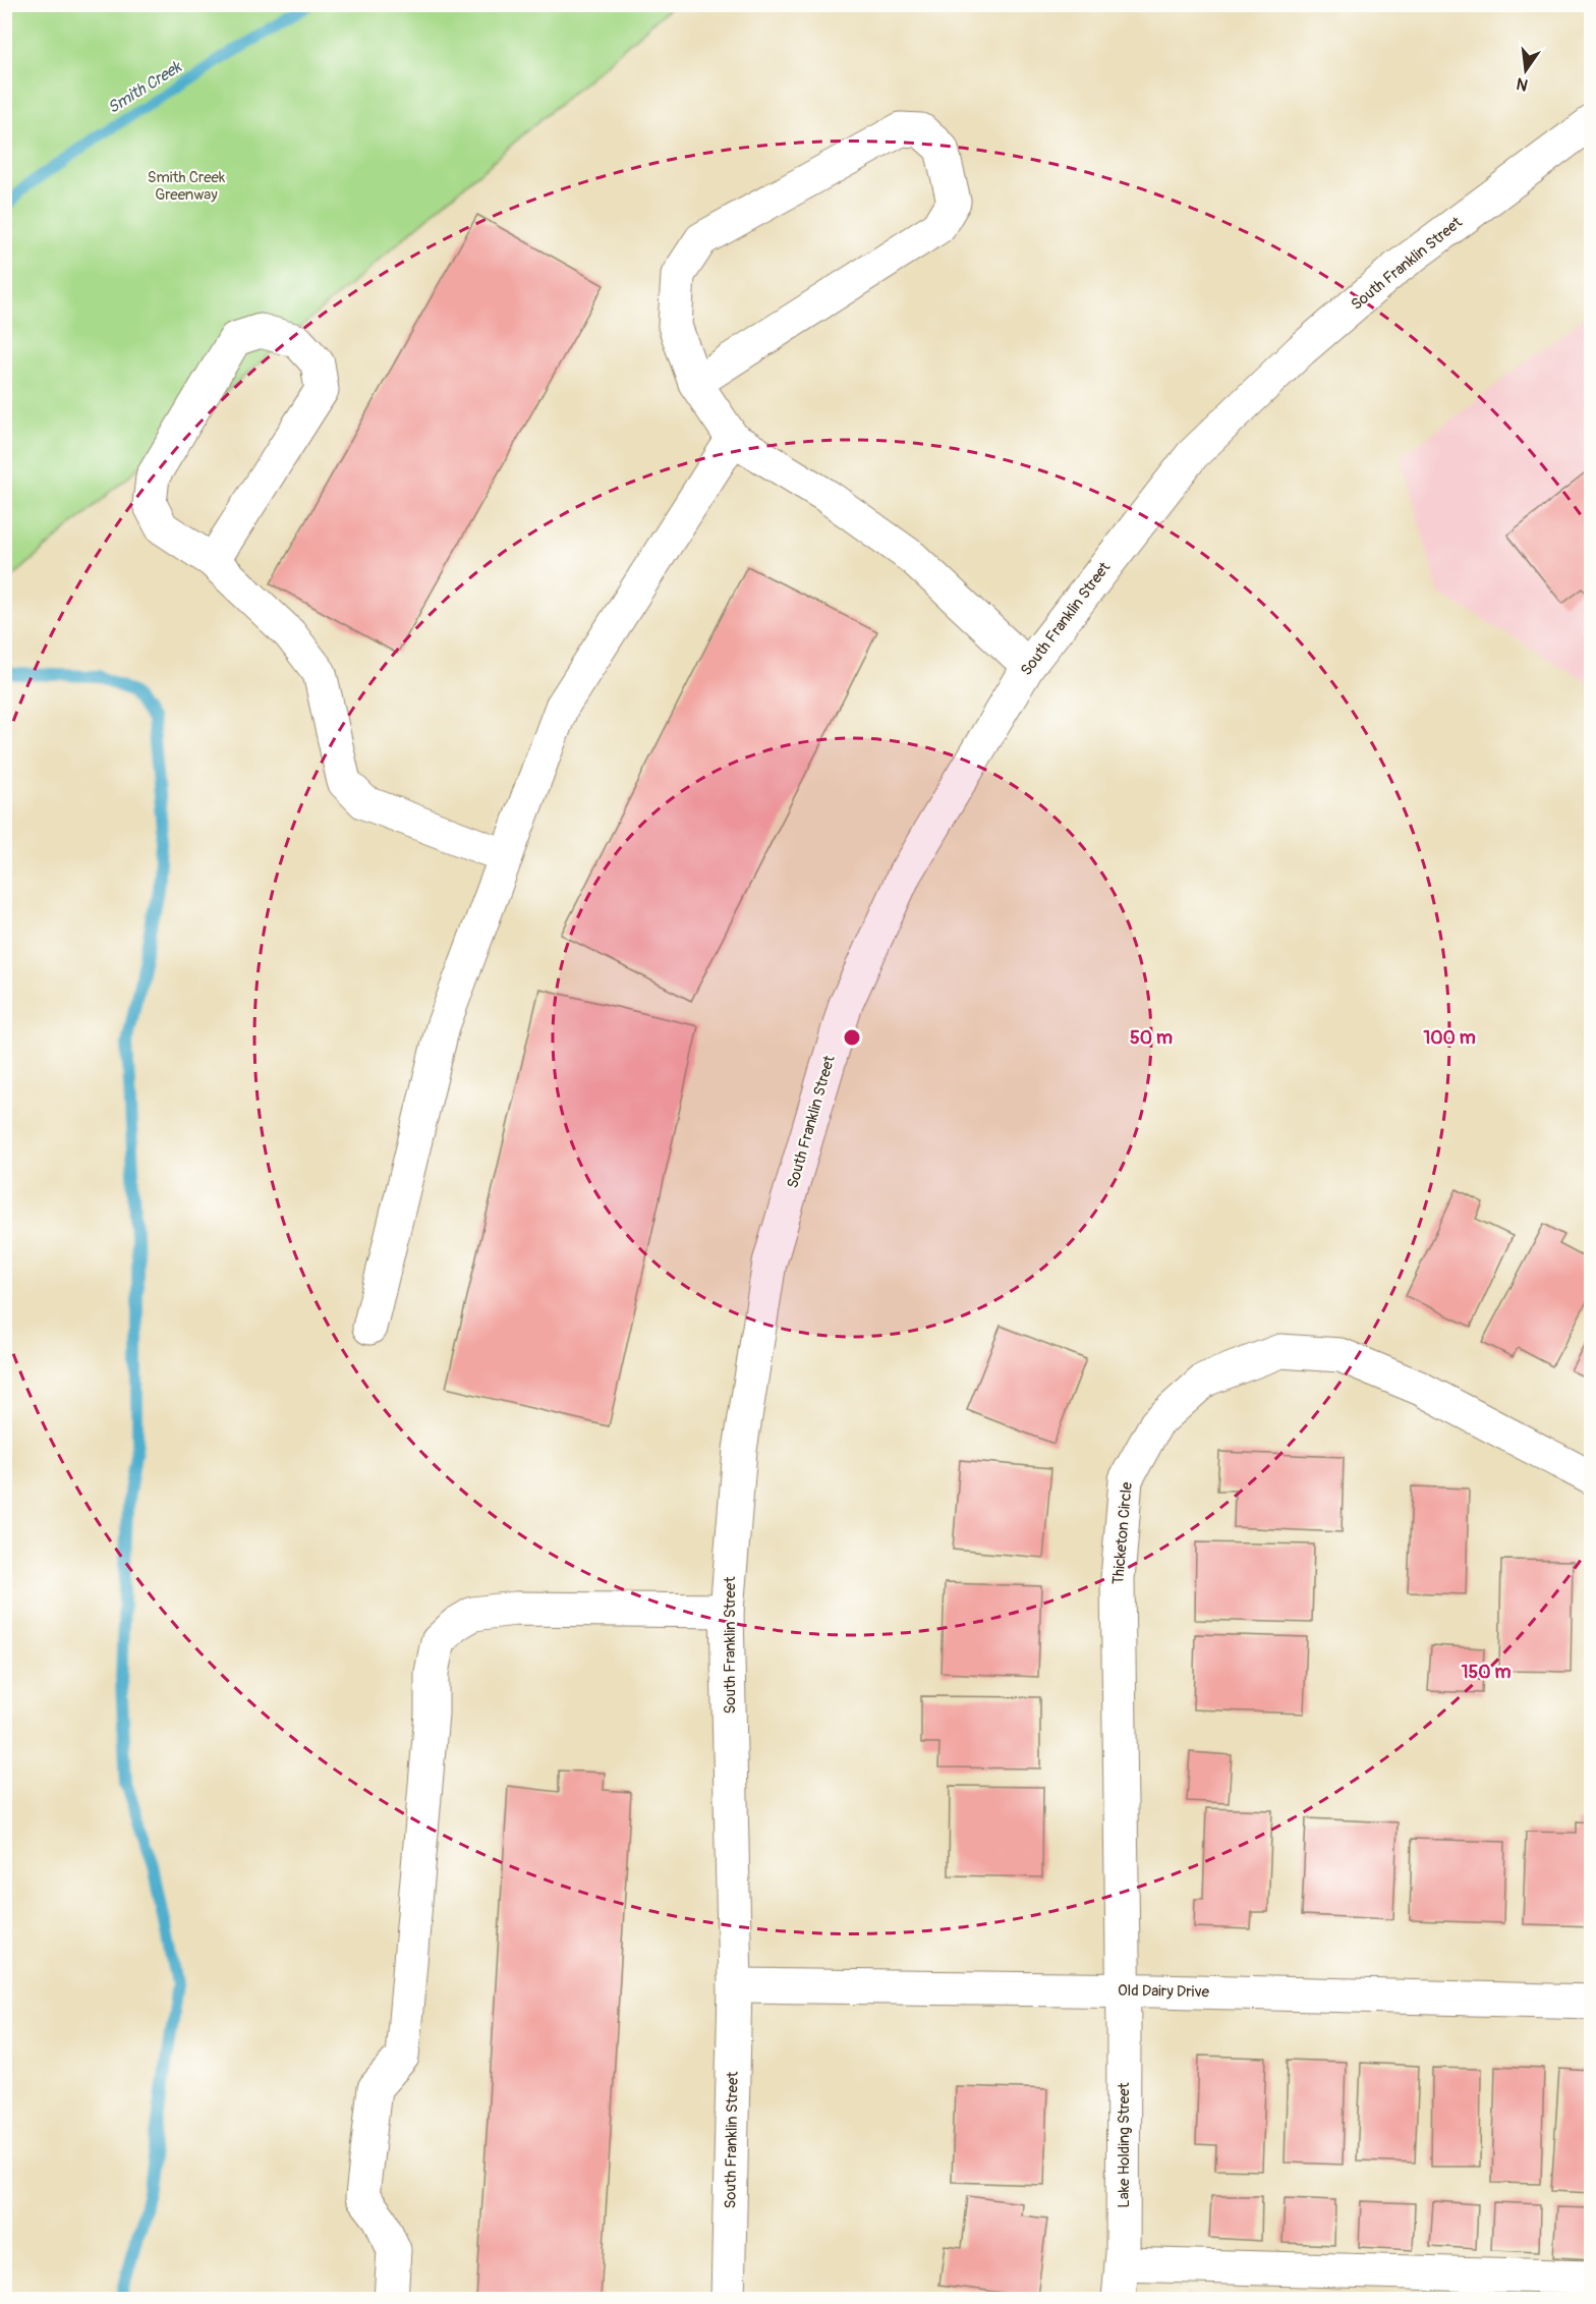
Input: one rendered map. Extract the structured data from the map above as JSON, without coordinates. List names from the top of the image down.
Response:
{
  "streets": {
    "street": [
      "South Franklin Street",
      "Thicketon Circle",
      "Old Dairy Drive",
      "Lake Holding Street"
    ]
  },
  "crossings": [
    ["South Franklin Street", "Old Dairy Drive"],
    ["Thicketon Circle", "Old Dairy Drive"],
    ["Thicketon Circle", "Lake Holding Street"],
    ["Old Dairy Drive", "Lake Holding Street"]
  ],
  "water": ["Smith Creek"],
  "parks": ["Smith Creek Greenway"],
  "north": "bottom",
  "rings": ["50 m", "100 m", "150 m"]
}
